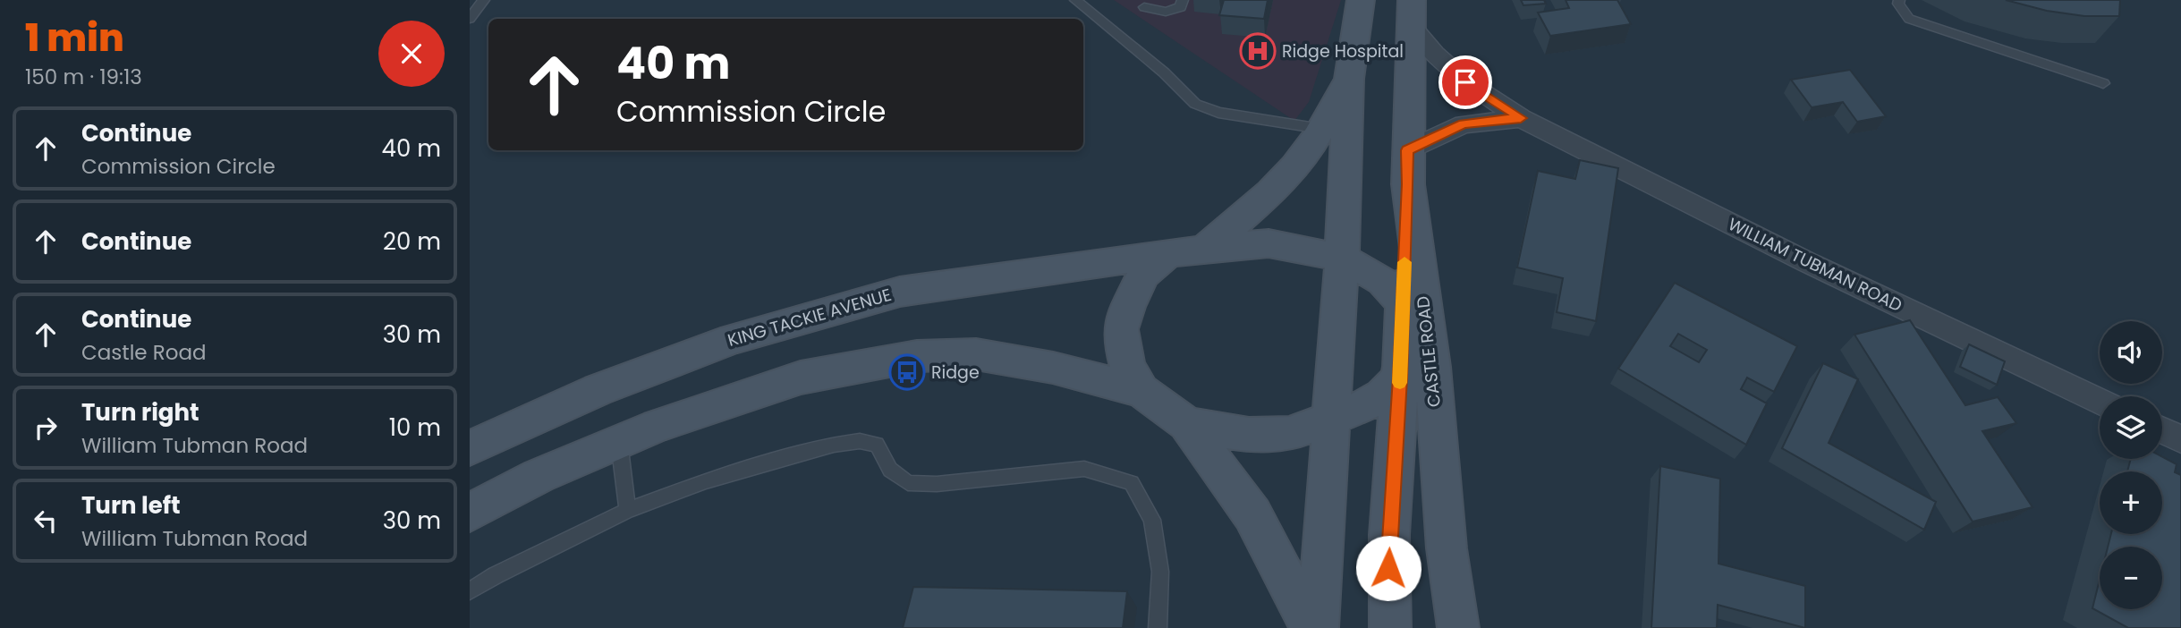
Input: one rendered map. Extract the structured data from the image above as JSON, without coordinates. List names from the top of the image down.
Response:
{
  "streets": {
    "main road": ["KING TACKIE AVENUE", "CASTLE ROAD"],
    "street": ["WILLIAM TUBMAN ROAD"]
  },
  "crossings": [
    ["WILLIAM TUBMAN ROAD", "CASTLE ROAD"]
  ],
  "places": {
    "hospital": ["Ridge Hospital"],
    "bus stop": ["Ridge"]
  },
  "page": {
    "heading": ["1 min", "150 m · 19:13"],
    "turn": ["40 m", "Commission Circle"],
    "list": [
      {
        "name": "Continue",
        "note": "Commission Circle",
        "value": "40 m"
      },
      {
        "name": "Continue",
        "value": "20 m"
      },
      {
        "name": "Continue",
        "note": "Castle Road",
        "value": "30 m"
      },
      {
        "name": "Turn right",
        "note": "William Tubman Road",
        "value": "10 m"
      },
      {
        "name": "Turn left",
        "note": "William Tubman Road",
        "value": "30 m"
      }
    ],
    "map_buttons": ["+", "−"]
  }
}
